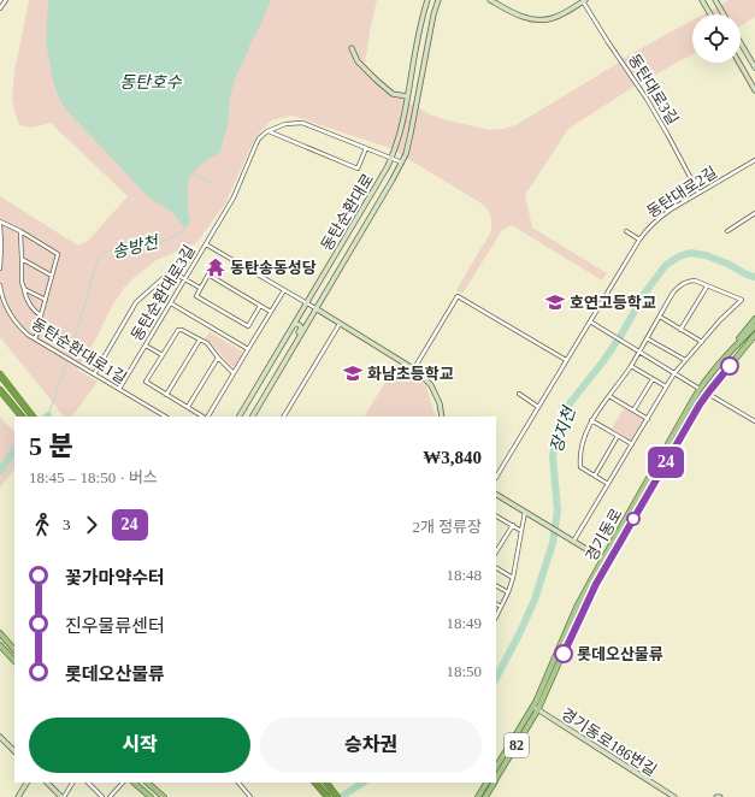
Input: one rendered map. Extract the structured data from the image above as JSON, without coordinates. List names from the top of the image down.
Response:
{
  "streets": {
    "main road": [
      "동탄대로3길",
      "동탄순환대로",
      "경기동로",
      "경기동로186번길",
      "82"
    ],
    "street": ["동탄대로2길", "동탄순환대로3길", "동탄순환대로1길"]
  },
  "crossings": [
    ["동탄대로3길", "동탄대로2길"],
    ["동탄순환대로", "동탄순환대로3길"],
    ["동탄순환대로3길", "동탄순환대로1길"],
    ["경기동로", "경기동로186번길"]
  ],
  "water": ["동탄호수", "송방천", "장지천"],
  "places": {
    "temple": ["동탄송동성당"],
    "school or university": ["호연고등학교", "화남초등학교"],
    "other": ["롯데오산물류"]
  },
  "lines": ["bus line 24"],
  "page": {
    "on_map": "24",
    "heading": ["5 분", "18:45 – 18:50 · 버스", "₩3,840"],
    "legs": ["3", "24", "2개 정류장"],
    "list": [
      {
        "name": "꽃가마약수터",
        "value": "18:48"
      },
      {
        "name": "진우물류센터",
        "value": "18:49"
      },
      {
        "name": "롯데오산물류",
        "value": "18:50"
      }
    ],
    "buttons": ["시작", "승차권"]
  }
}
